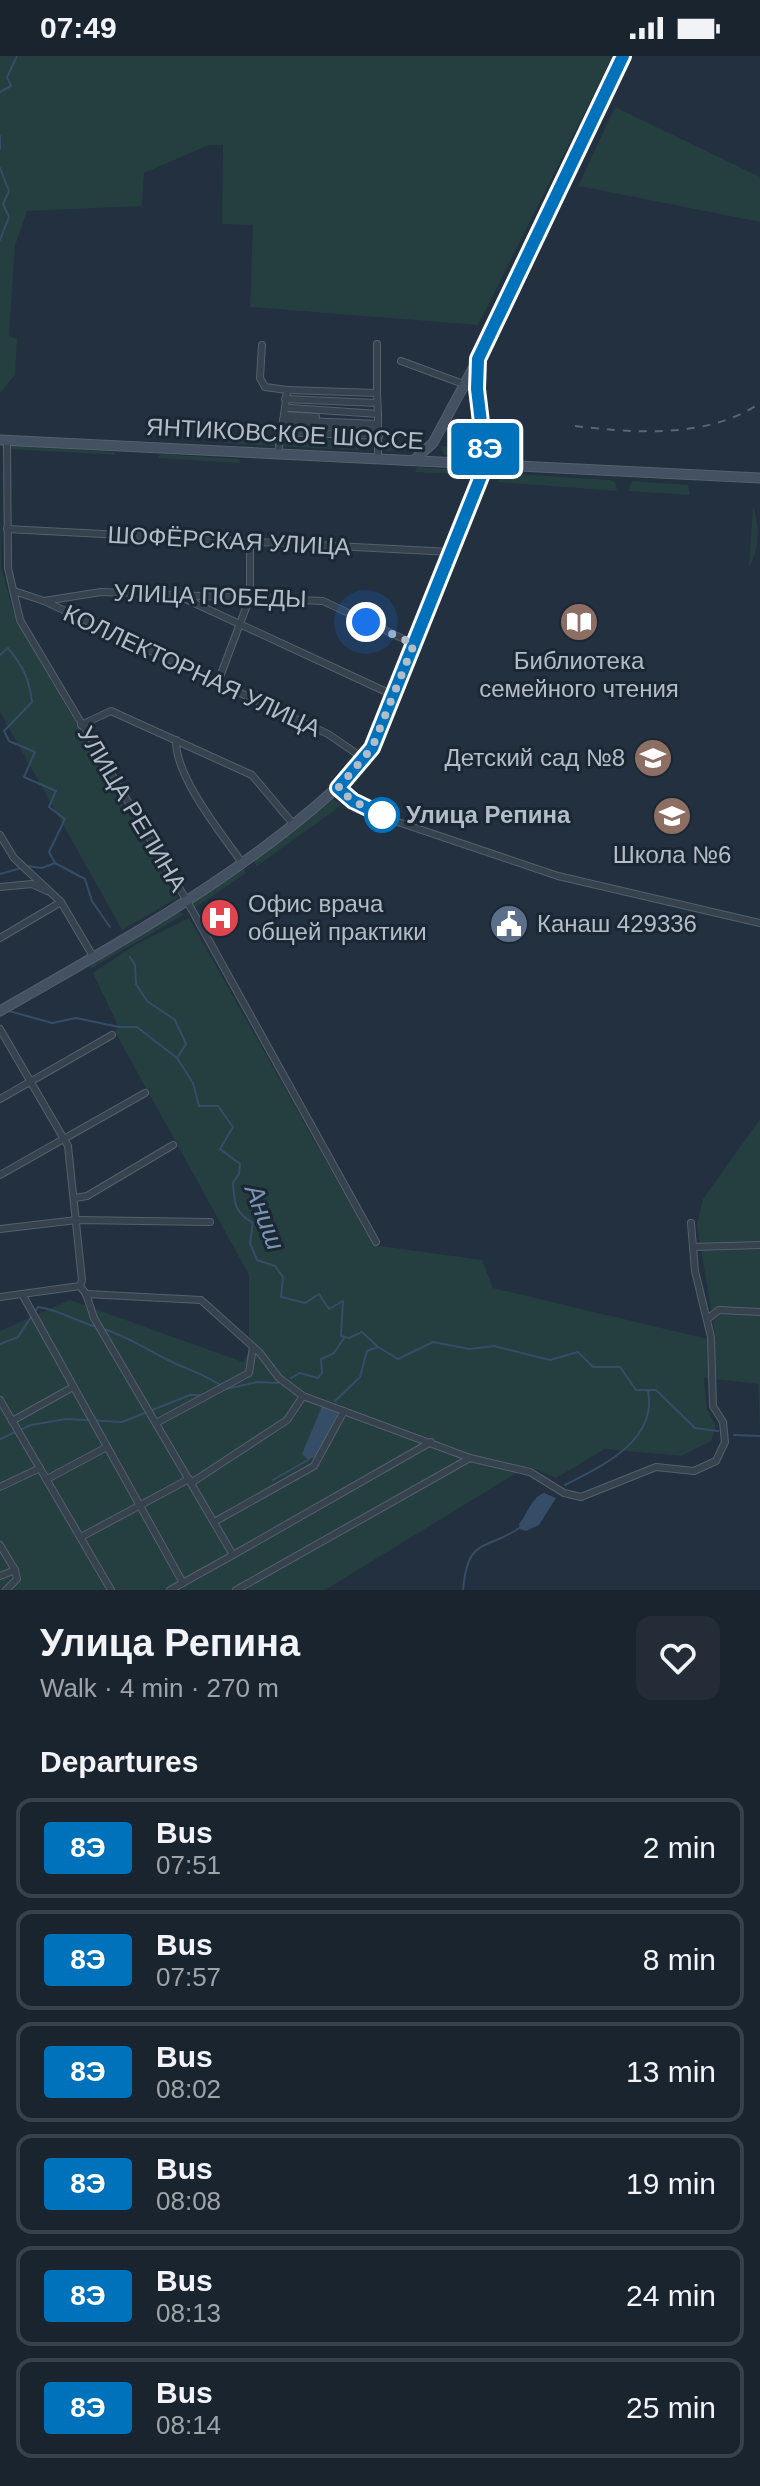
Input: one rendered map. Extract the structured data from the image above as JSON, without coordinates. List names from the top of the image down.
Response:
{
  "streets": {
    "street": [
      "ЯНТИКОВСКОЕ ШОССЕ",
      "ШОФЁРСКАЯ УЛИЦА",
      "УЛИЦА ПОБЕДЫ",
      "КОЛЛЕКТОРНАЯ УЛИЦА",
      "УЛИЦА РЕПИНА"
    ]
  },
  "crossings": [
    ["ЯНТИКОВСКОЕ ШОССЕ", "УЛИЦА РЕПИНА"],
    ["ШОФЁРСКАЯ УЛИЦА", "УЛИЦА РЕПИНА"],
    ["УЛИЦА ПОБЕДЫ", "КОЛЛЕКТОРНАЯ УЛИЦА"],
    ["КОЛЛЕКТОРНАЯ УЛИЦА", "УЛИЦА РЕПИНА"]
  ],
  "water": ["Аниш"],
  "places": {
    "library": ["Библиотека семейного чтения"],
    "school or university": ["Детский сад №8", "Школа №6"],
    "other": ["Улица Репина"],
    "hospital": ["Офис врача общей практики"],
    "public building": ["Канаш 429336"]
  },
  "lines": ["bus line 8Э"],
  "page": {
    "status": "07:49",
    "on_map": "8Э",
    "heading": [
      ["Улица Репина", "Walk · 4 min · 270 m"],
      "Departures"
    ],
    "list": [
      {
        "mark": "8Э",
        "name": "Bus",
        "note": "07:51",
        "value": "2 min"
      },
      {
        "mark": "8Э",
        "name": "Bus",
        "note": "07:57",
        "value": "8 min"
      },
      {
        "mark": "8Э",
        "name": "Bus",
        "note": "08:02",
        "value": "13 min"
      },
      {
        "mark": "8Э",
        "name": "Bus",
        "note": "08:08",
        "value": "19 min"
      },
      {
        "mark": "8Э",
        "name": "Bus",
        "note": "08:13",
        "value": "24 min"
      },
      {
        "mark": "8Э",
        "name": "Bus",
        "note": "08:14",
        "value": "25 min"
      }
    ]
  }
}
